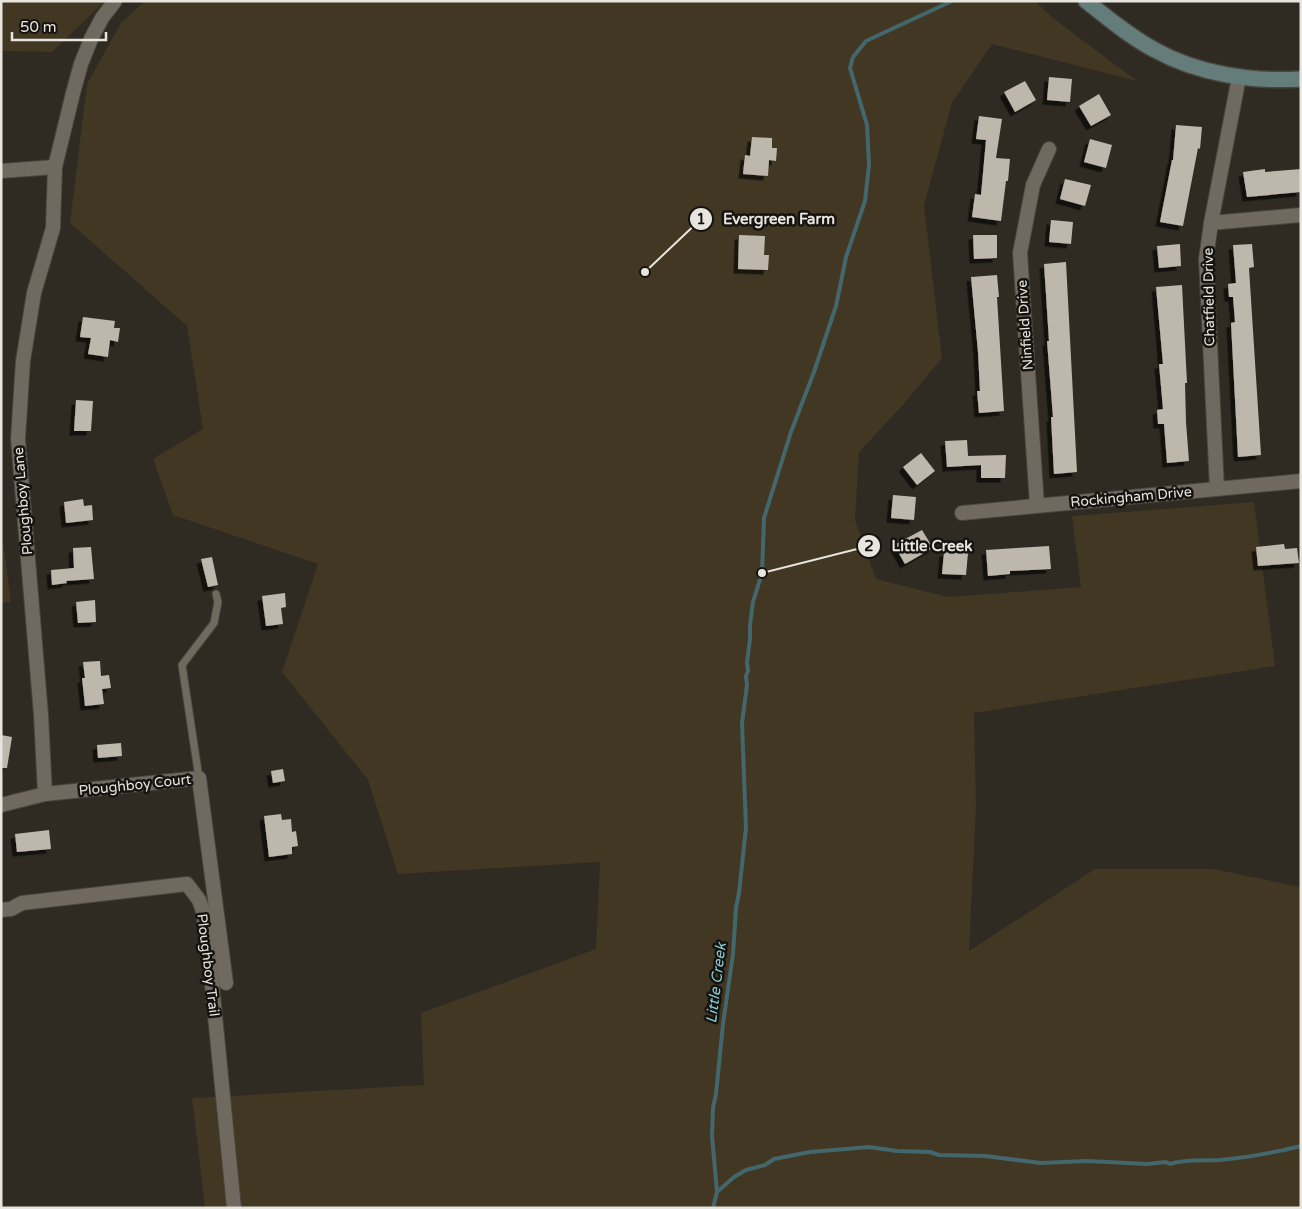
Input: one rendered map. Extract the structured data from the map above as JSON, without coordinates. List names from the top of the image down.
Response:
{
  "streets": {
    "street": [
      "Chatfield Drive",
      "Ninfield Drive",
      "Rockingham Drive",
      "Ploughboy Lane",
      "Ploughboy Court",
      "Ploughboy Trail"
    ]
  },
  "crossings": [
    ["Chatfield Drive", "Rockingham Drive"],
    ["Ninfield Drive", "Rockingham Drive"],
    ["Ploughboy Lane", "Ploughboy Court"]
  ],
  "water": ["Little Creek"],
  "places": ["Evergreen Farm", "Little Creek"],
  "scale_bar": "50 m"
}
